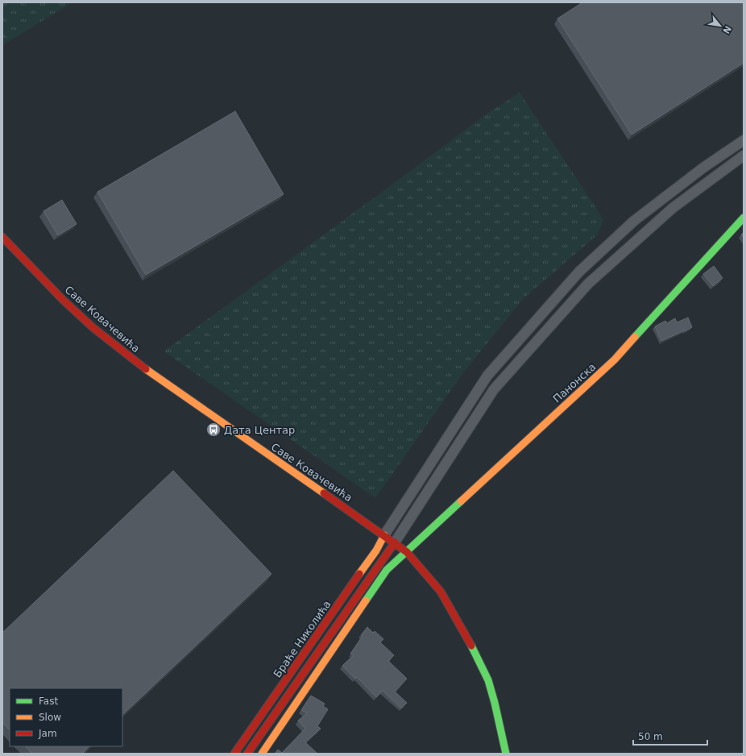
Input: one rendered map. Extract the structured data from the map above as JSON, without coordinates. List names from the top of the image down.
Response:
{
  "streets": {
    "street": ["Саве Ковачевића", "Панонска", "Браће Николића"]
  },
  "crossings": [
    ["Саве Ковачевића", "Панонска"],
    ["Саве Ковачевића", "Браће Николића"]
  ],
  "places": {
    "bus stop": ["Дата Центар"]
  },
  "legend": ["Fast", "Slow", "Jam"],
  "scale_bar": "50 m",
  "north": "bottom right"
}
